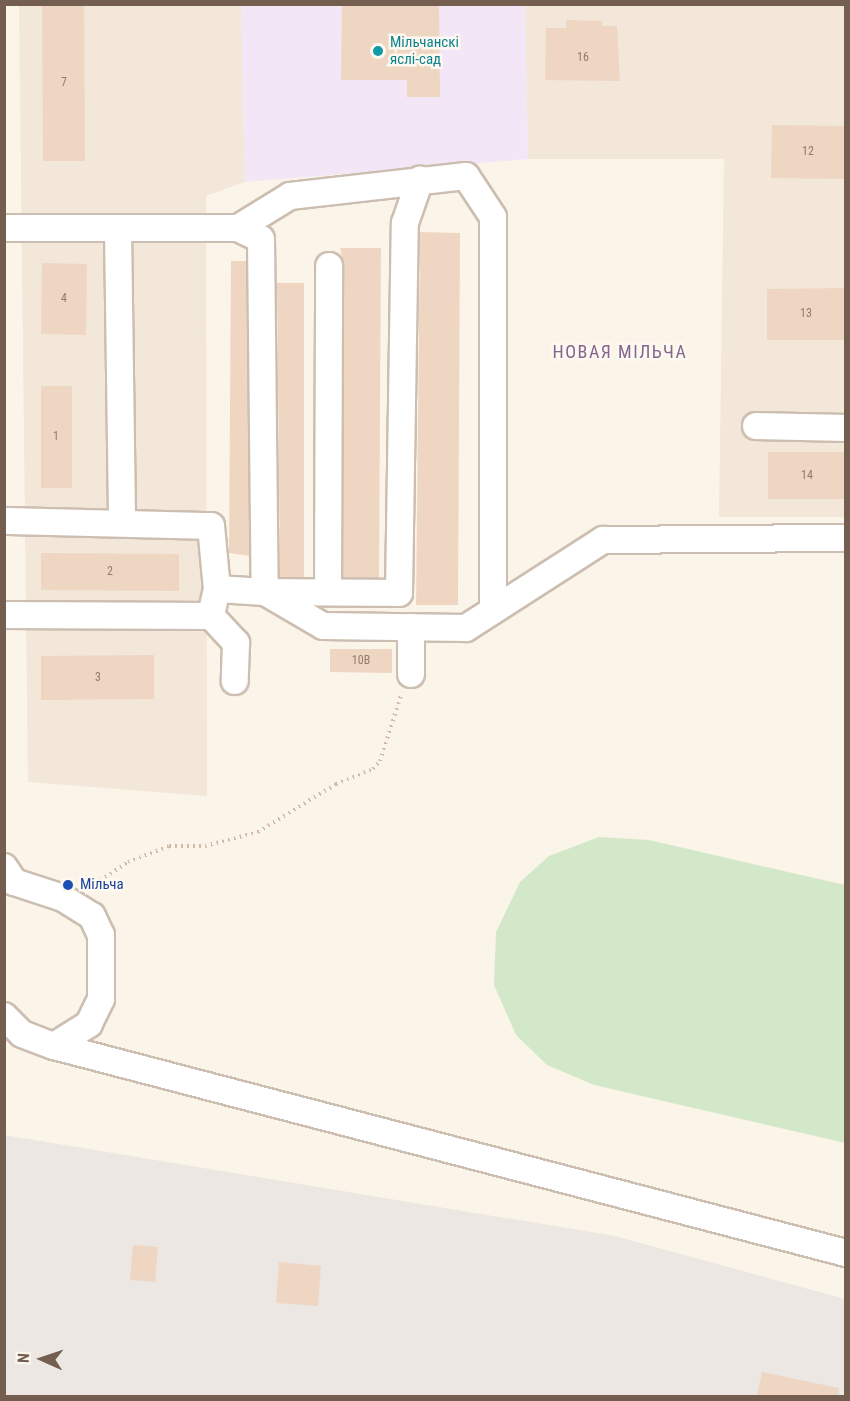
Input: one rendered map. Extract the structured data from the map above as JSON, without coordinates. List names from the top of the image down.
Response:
{
  "districts": ["НОВАЯ МІЛЬЧА"],
  "places": ["Мільчанскі яслі-сад", "Мільча"],
  "house_numbers": [
    "16",
    "7",
    "12",
    "4",
    "13",
    "1",
    "14",
    "2",
    "10В",
    "3"
  ],
  "north": "left"
}
